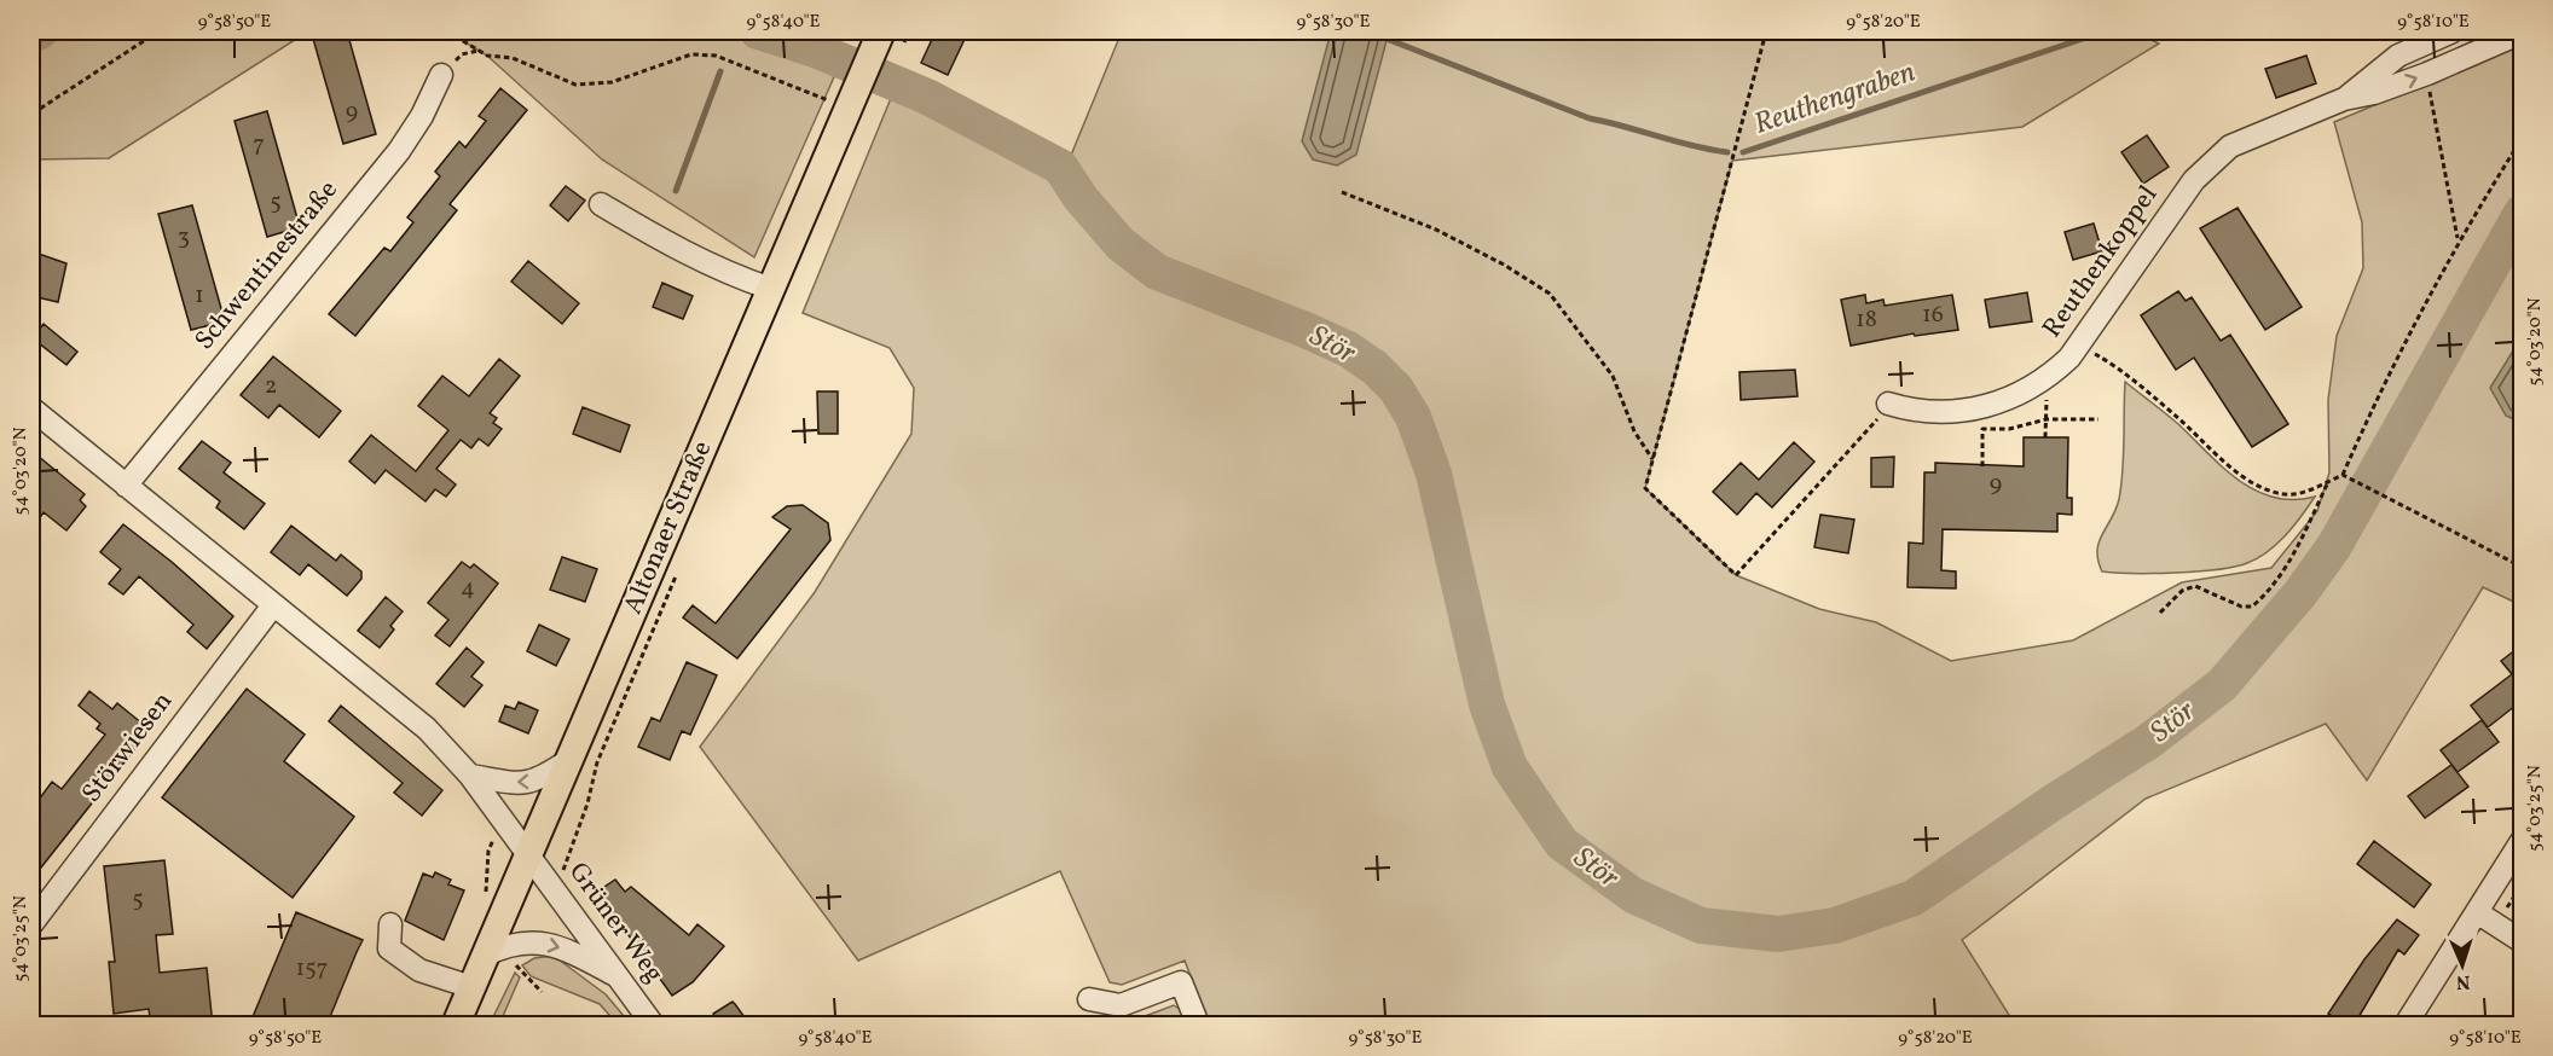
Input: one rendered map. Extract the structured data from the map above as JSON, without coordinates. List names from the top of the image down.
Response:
{
  "streets": {
    "main road": ["Altonaer Straße"],
    "street": [
      "Reuthenkoppel",
      "Schwentinestraße",
      "Störwiesen",
      "Grüner Weg"
    ]
  },
  "crossings": [
    ["Altonaer Straße", "Grüner Weg"]
  ],
  "water": ["Reuthengraben", "Stör"],
  "house_numbers": [
    "9",
    "7",
    "5",
    "3",
    "1",
    "16",
    "18",
    "2",
    "9",
    "4",
    "5",
    "157"
  ],
  "north": "bottom",
  "coordinates": [
    "9°58'50\"E",
    "9°58'40\"E",
    "9°58'30\"E",
    "9°58'20\"E",
    "9°58'10\"E",
    "54°03'20\"N",
    "54°03'25\"N"
  ]
}
